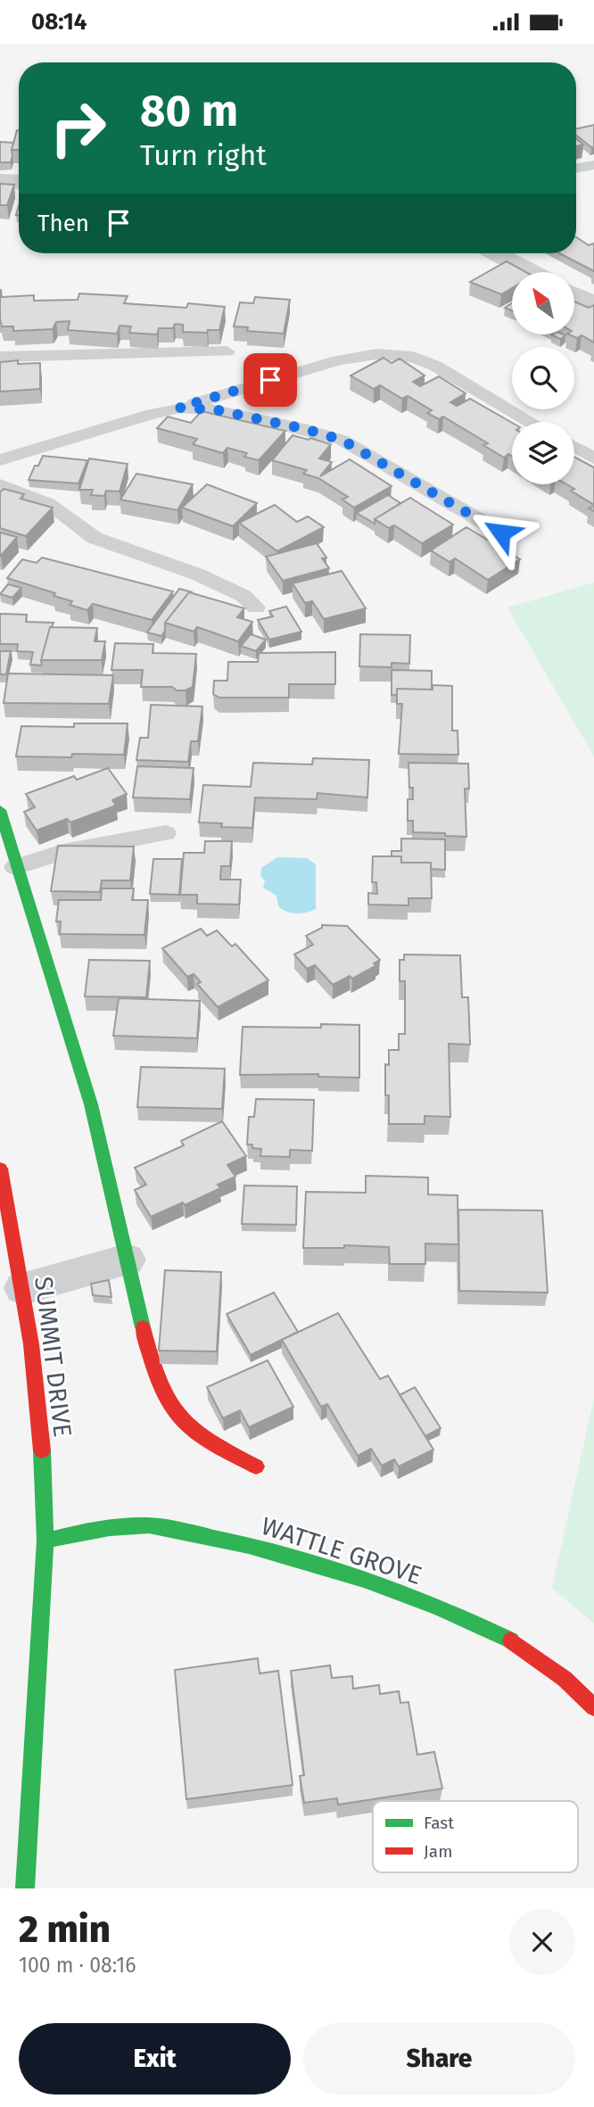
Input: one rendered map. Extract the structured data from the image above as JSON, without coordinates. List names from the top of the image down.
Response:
{
  "streets": {
    "street": ["SUMMIT DRIVE", "WATTLE GROVE"]
  },
  "crossings": [
    ["SUMMIT DRIVE", "WATTLE GROVE"]
  ],
  "legend": ["Fast", "Jam"],
  "north": "top left",
  "page": {
    "status": "08:14",
    "turn": ["80 m", "Turn right"],
    "then": "Then",
    "heading": ["2 min", "100 m · 08:16"],
    "buttons": ["Exit", "Share"]
  }
}
